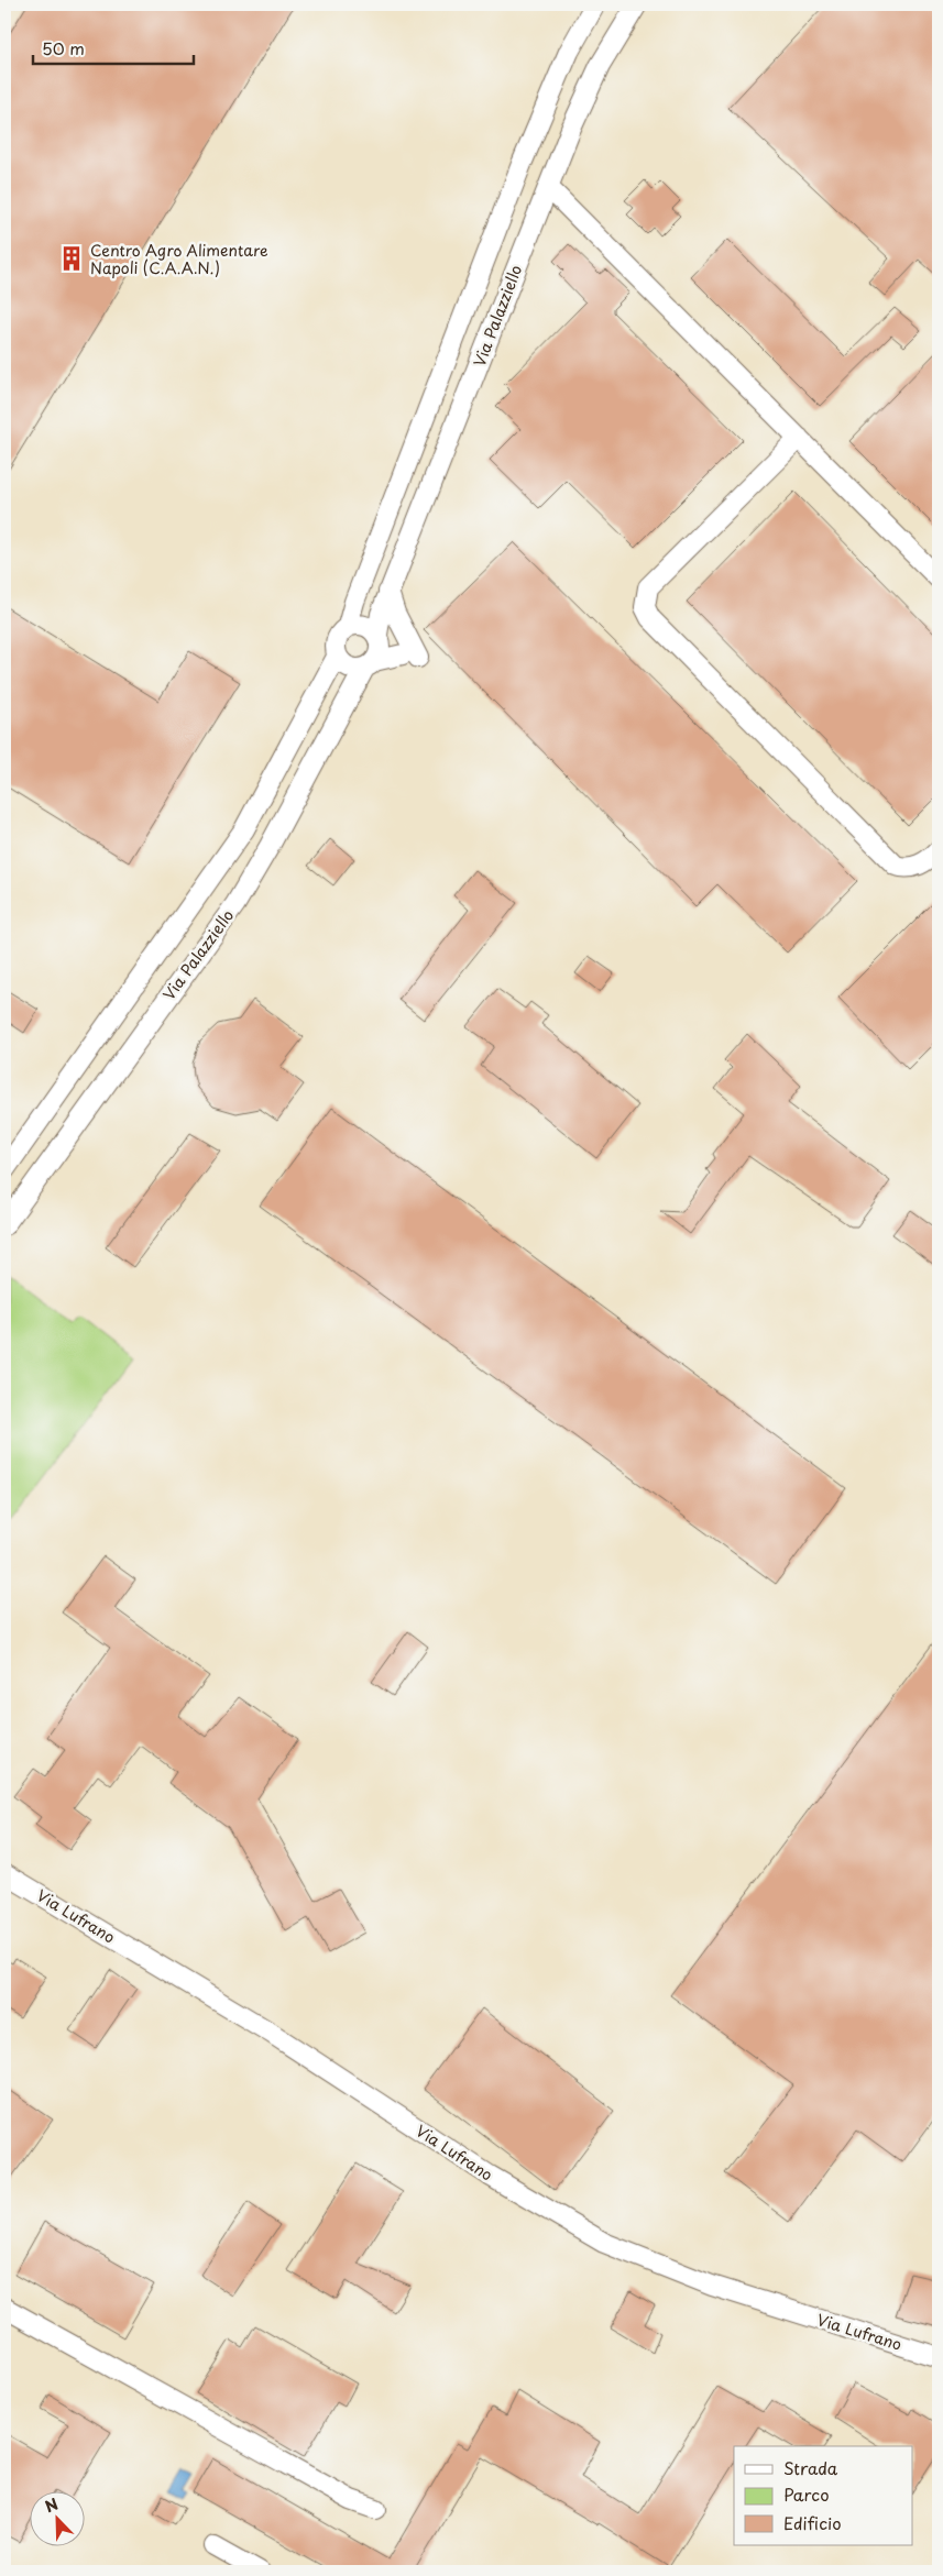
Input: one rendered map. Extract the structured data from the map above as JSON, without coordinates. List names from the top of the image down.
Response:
{
  "streets": {
    "street": ["Via Palazziello", "Via Lufrano"]
  },
  "places": {
    "building": ["Centro Agro Alimentare Napoli (C.A.A.N.)"]
  },
  "legend": ["Strada", "Parco", "Edificio"],
  "scale_bar": "50 m",
  "north": "top left"
}
